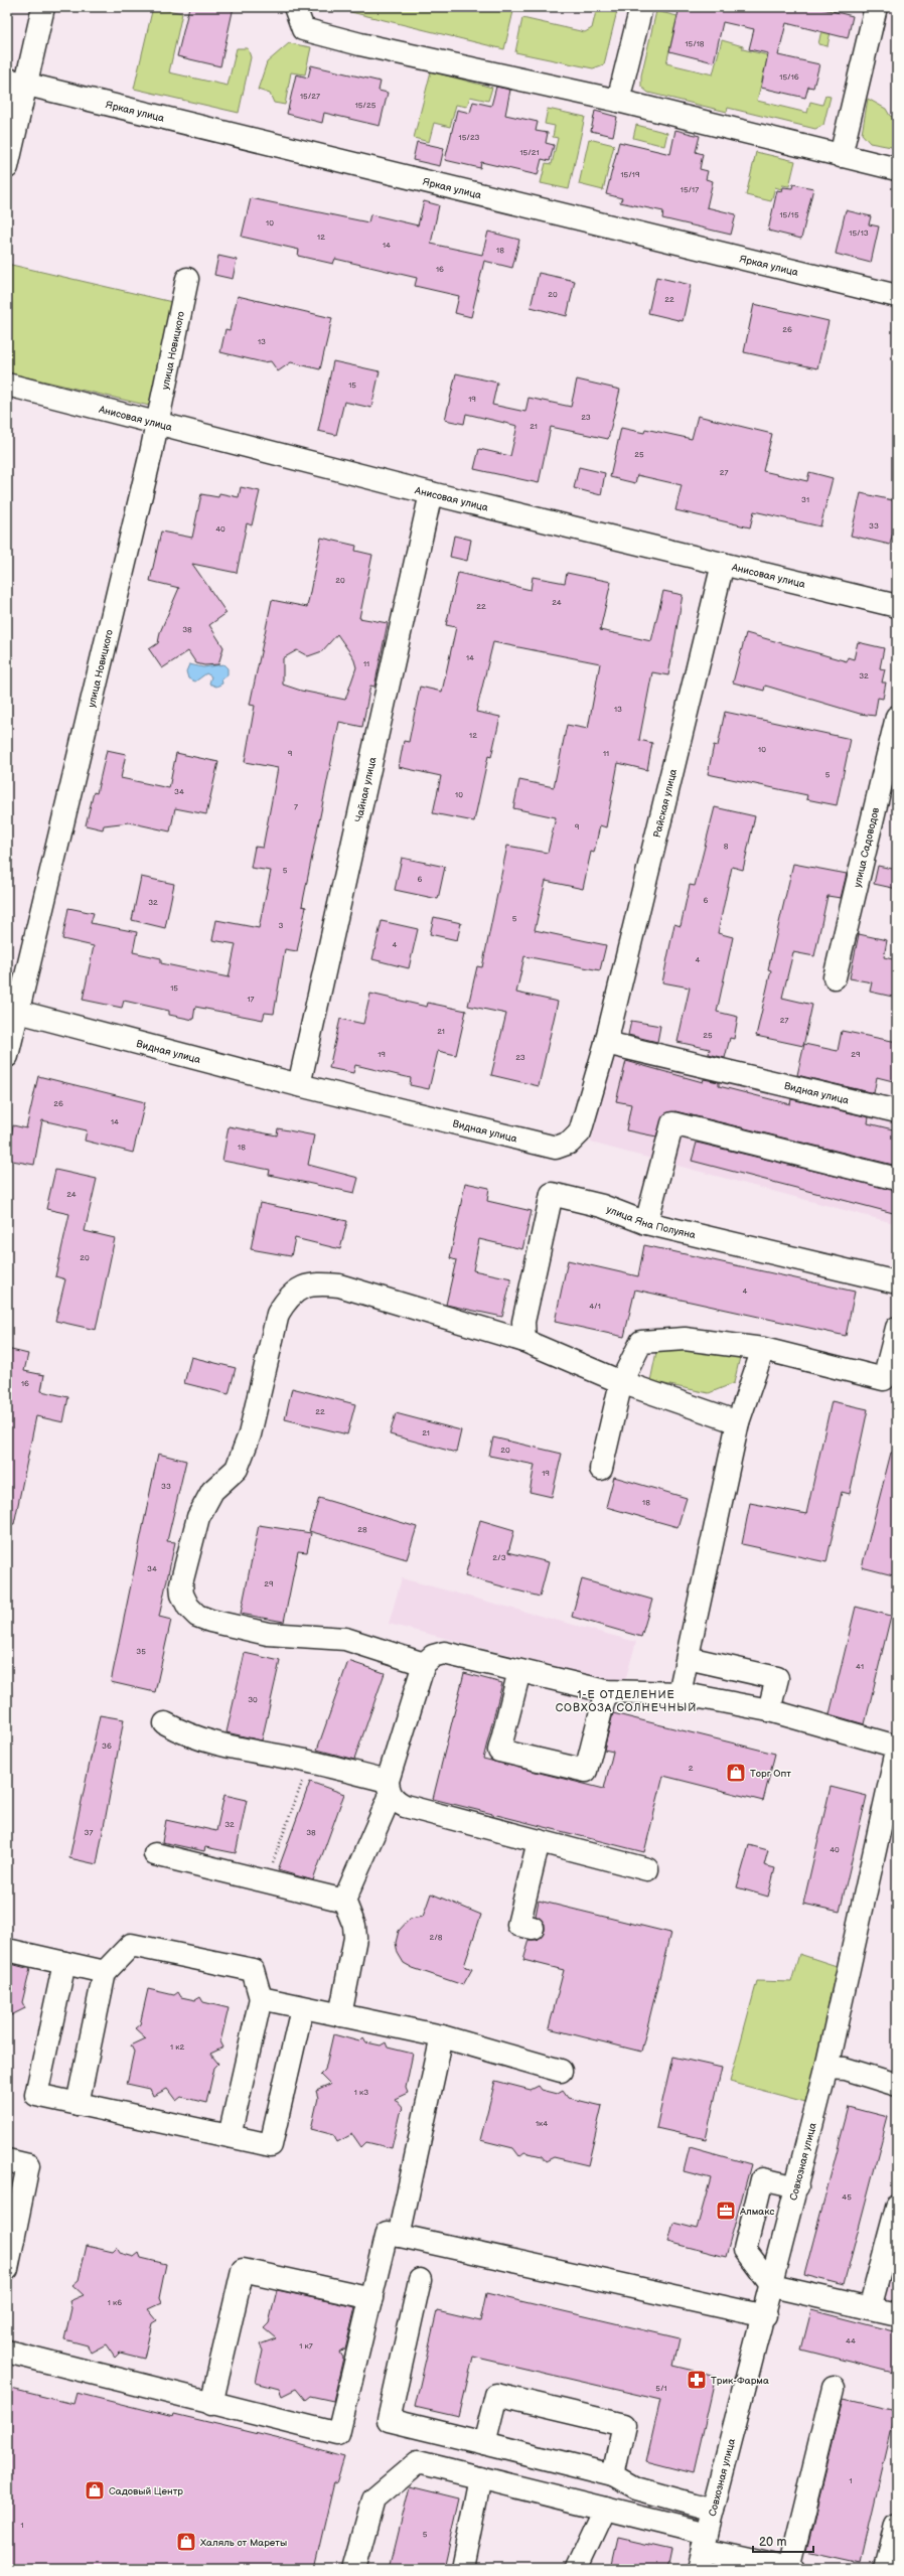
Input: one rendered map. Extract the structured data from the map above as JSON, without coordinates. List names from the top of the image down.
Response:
{
  "streets": {
    "street": [
      "Яркая улица",
      "улица Новицкого",
      "Анисовая улица",
      "Чайная улица",
      "Райская улица",
      "улица Садоводов",
      "Видная улица",
      "улица Яна Полуяна",
      "Совхозная улица"
    ]
  },
  "crossings": [
    ["улица Новицкого", "Анисовая улица"],
    ["улица Новицкого", "Видная улица"],
    ["Анисовая улица", "Чайная улица"],
    ["Анисовая улица", "Райская улица"],
    ["Чайная улица", "Видная улица"],
    ["Райская улица", "Видная улица"]
  ],
  "districts": ["1-Е ОТДЕЛЕНИЕ СОВХОЗА СОЛНЕЧНЫЙ"],
  "places": {
    "shop": ["Торг Опт", "Садовый Центр", "Халяль от Мареты"],
    "office": ["Алмакс"],
    "pharmacy": ["Трик-Фарма"]
  },
  "house_numbers": [
    "15/18",
    "15/16",
    "15/27",
    "15/25",
    "15/23",
    "15/21",
    "15/19",
    "15/17",
    "15/15",
    "10",
    "15/13",
    "12",
    "14",
    "18",
    "16",
    "20",
    "22",
    "26",
    "13",
    "15",
    "19",
    "23",
    "21",
    "25",
    "27",
    "31",
    "33",
    "40",
    "20",
    "24",
    "22",
    "38",
    "14",
    "11",
    "32",
    "13",
    "12",
    "10",
    "9",
    "11",
    "5",
    "34",
    "10",
    "7",
    "9",
    "8",
    "5",
    "6",
    "6",
    "32",
    "5",
    "3",
    "4",
    "4",
    "15",
    "17",
    "27",
    "21",
    "25",
    "19",
    "29",
    "23",
    "26",
    "14",
    "18",
    "24",
    "20",
    "4",
    "4/1",
    "16",
    "22",
    "21",
    "20",
    "19",
    "33",
    "18",
    "28",
    "2/3",
    "34",
    "29",
    "35",
    "41",
    "30",
    "36",
    "2",
    "32",
    "37",
    "38",
    "40",
    "2/8",
    "1 к2",
    "1 к3",
    "1к4",
    "45",
    "1 к6",
    "44",
    "1 к7",
    "5/1",
    "1",
    "1",
    "5"
  ],
  "scale_bar": "20 m"
}
